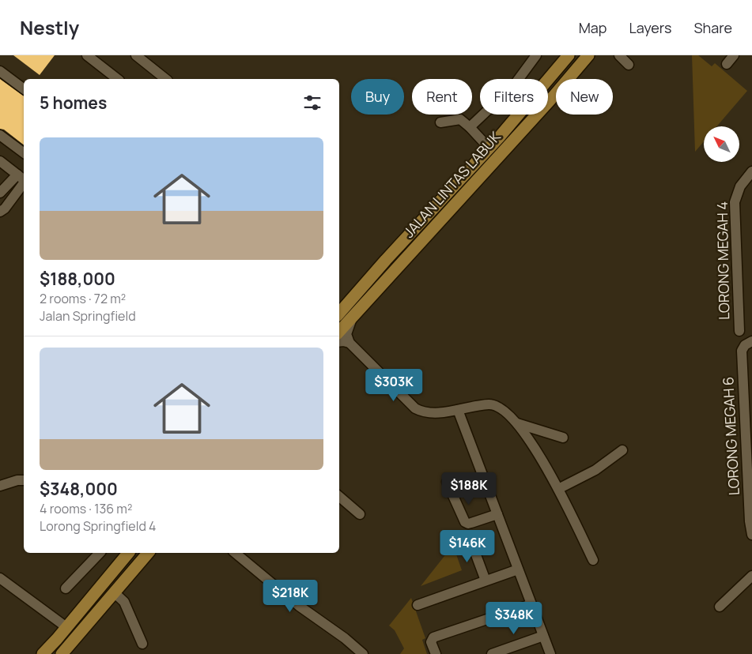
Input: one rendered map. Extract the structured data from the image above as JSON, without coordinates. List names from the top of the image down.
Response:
{
  "streets": {
    "main road": ["JALAN LINTAS LABUK"],
    "street": ["LORONG MEGAH 4", "LORONG MEGAH 6"]
  },
  "north": "top left",
  "page": {
    "header": "Nestly",
    "nav": ["Map", "Layers", "Share"],
    "chip": [
      "Buy",
      "Rent",
      "Filters",
      "New"
    ],
    "heading": "5 homes",
    "list": [
      {
        "name": "$188,000",
        "note": "2 rooms · 72 m² · Jalan Springfield"
      },
      {
        "name": "$348,000",
        "note": "4 rooms · 136 m² · Lorong Springfield 4"
      }
    ],
    "price": [
      "$303K",
      "$188K",
      "$146K",
      "$218K",
      "$348K"
    ]
  }
}
